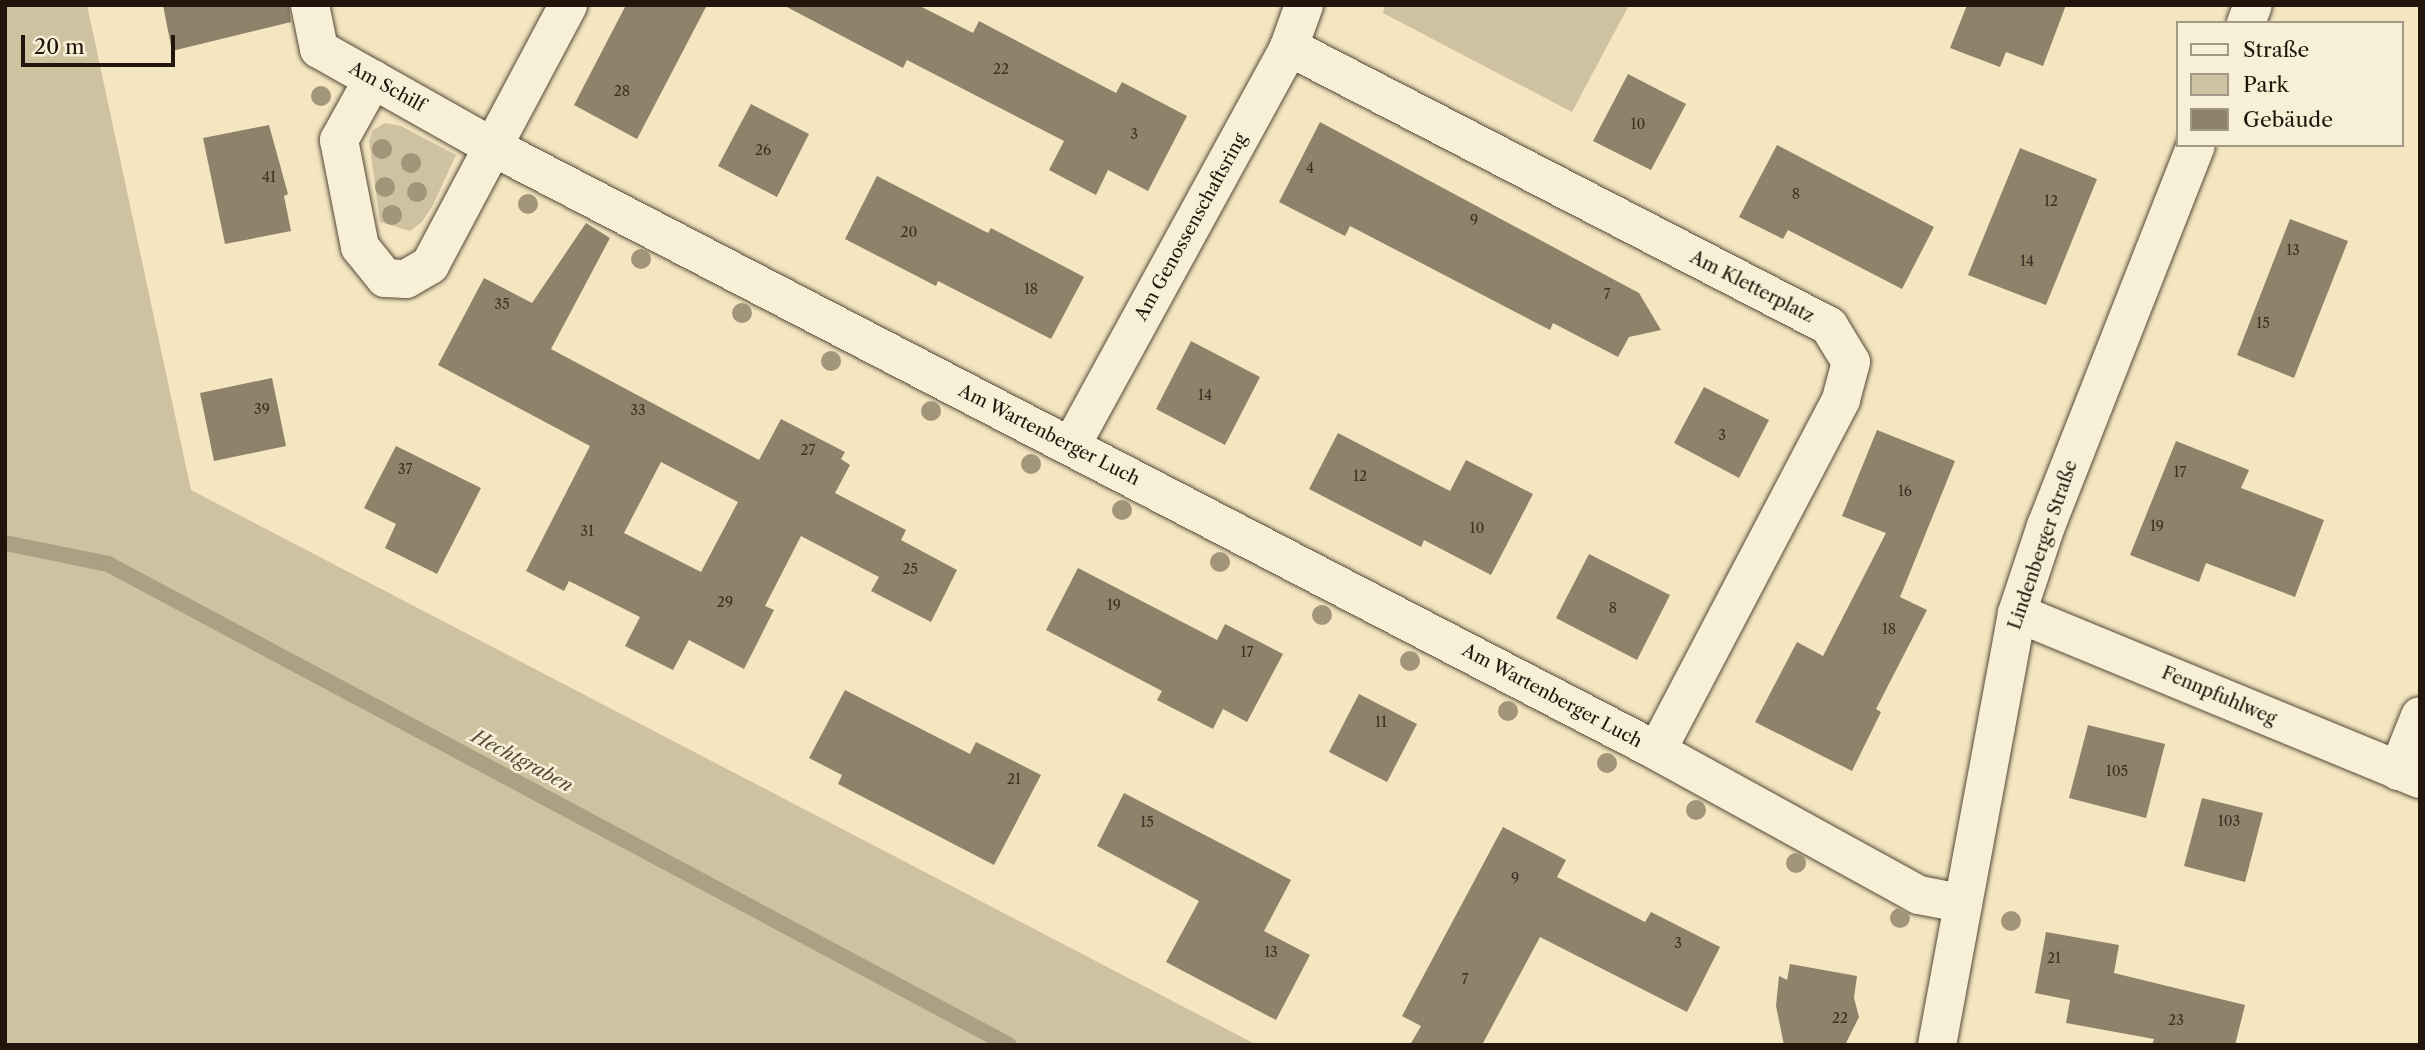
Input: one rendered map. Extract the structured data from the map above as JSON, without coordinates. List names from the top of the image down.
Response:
{
  "streets": {
    "street": [
      "Am Schilf",
      "Am Genossenschaftsring",
      "Am Kletterplatz",
      "Am Wartenberger Luch",
      "Lindenberger Straße",
      "Fennpfuhlweg"
    ]
  },
  "crossings": [
    ["Am Schilf", "Am Wartenberger Luch"],
    ["Am Genossenschaftsring", "Am Kletterplatz"],
    ["Am Genossenschaftsring", "Am Wartenberger Luch"],
    ["Am Kletterplatz", "Am Wartenberger Luch"],
    ["Am Wartenberger Luch", "Lindenberger Straße"],
    ["Lindenberger Straße", "Fennpfuhlweg"]
  ],
  "water": ["Hechtgraben"],
  "house_numbers": [
    "22",
    "28",
    "10",
    "3",
    "26",
    "4",
    "41",
    "8",
    "12",
    "9",
    "20",
    "13",
    "14",
    "18",
    "7",
    "35",
    "15",
    "14",
    "39",
    "33",
    "3",
    "27",
    "37",
    "17",
    "12",
    "16",
    "19",
    "10",
    "31",
    "25",
    "29",
    "19",
    "8",
    "18",
    "17",
    "11",
    "105",
    "21",
    "103",
    "15",
    "9",
    "3",
    "13",
    "21",
    "7",
    "22",
    "23"
  ],
  "legend": ["Straße", "Park", "Gebäude"],
  "scale_bar": "20 m"
}
